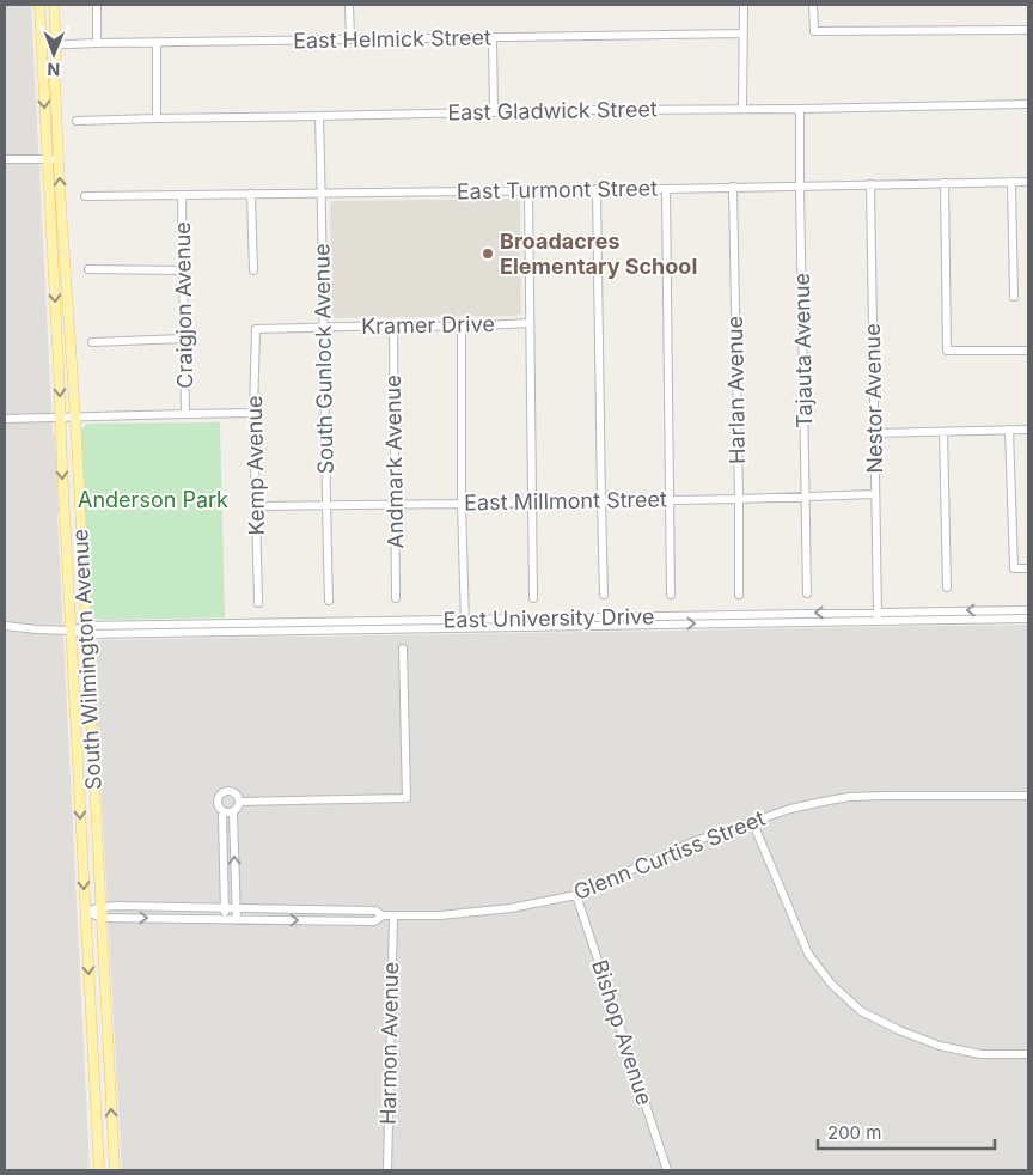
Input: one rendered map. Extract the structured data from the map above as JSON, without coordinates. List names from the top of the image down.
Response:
{
  "streets": {
    "main road": ["South Wilmington Avenue"],
    "street": [
      "East Helmick Street",
      "East Gladwick Street",
      "East Turmont Street",
      "Craigjon Avenue",
      "Kramer Drive",
      "Tajauta Avenue",
      "South Gunlock Avenue",
      "Harlan Avenue",
      "Nestor Avenue",
      "Andmark Avenue",
      "Kemp Avenue",
      "East Millmont Street",
      "East University Drive",
      "Glenn Curtiss Street",
      "Bishop Avenue",
      "Harmon Avenue"
    ]
  },
  "crossings": [
    ["East Helmick Street", "South Wilmington Avenue"],
    ["East Gladwick Street", "Tajauta Avenue"],
    ["East Gladwick Street", "South Gunlock Avenue"],
    ["East Turmont Street", "Craigjon Avenue"],
    ["East Turmont Street", "Tajauta Avenue"],
    ["East Turmont Street", "South Gunlock Avenue"],
    ["East Turmont Street", "Harlan Avenue"],
    ["East Turmont Street", "Nestor Avenue"],
    ["Kramer Drive", "South Gunlock Avenue"],
    ["Kramer Drive", "Andmark Avenue"],
    ["Kramer Drive", "Kemp Avenue"],
    ["Tajauta Avenue", "East Millmont Street"],
    ["South Gunlock Avenue", "East Millmont Street"],
    ["Harlan Avenue", "East Millmont Street"],
    ["Nestor Avenue", "East Millmont Street"],
    ["Nestor Avenue", "East University Drive"],
    ["Andmark Avenue", "East Millmont Street"],
    ["Kemp Avenue", "East Millmont Street"],
    ["East University Drive", "South Wilmington Avenue"],
    ["South Wilmington Avenue", "Glenn Curtiss Street"],
    ["Glenn Curtiss Street", "Bishop Avenue"],
    ["Glenn Curtiss Street", "Harmon Avenue"]
  ],
  "parks": ["Anderson Park"],
  "places": ["Broadacres Elementary School"],
  "scale_bar": "200 m",
  "north": "bottom"
}
